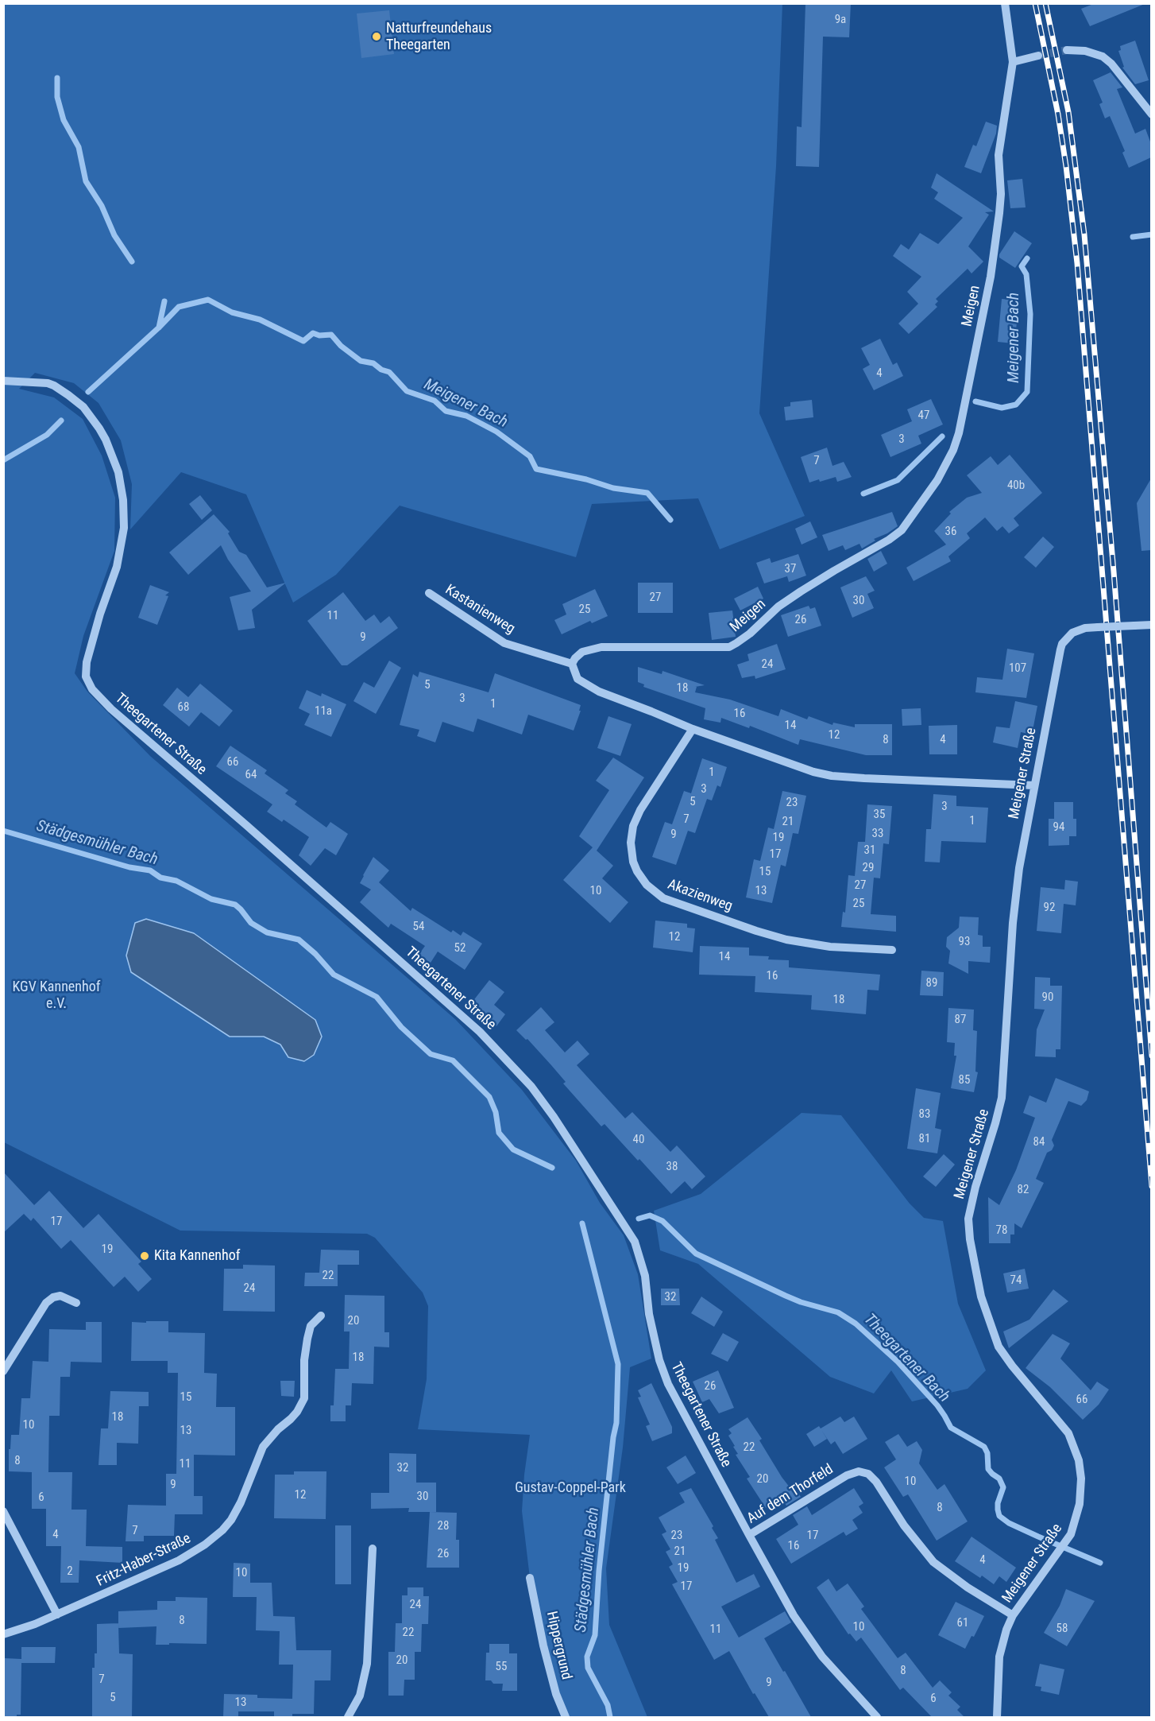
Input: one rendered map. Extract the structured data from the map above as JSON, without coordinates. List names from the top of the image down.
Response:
{
  "streets": {
    "street": [
      "Meigen",
      "Kastanienweg",
      "Theegartener Straße",
      "Meigener Straße",
      "Akazienweg",
      "Auf dem Thorfeld",
      "Fritz-Haber-Straße",
      "Hippergrund"
    ]
  },
  "crossings": [
    ["Meigen", "Kastanienweg"],
    ["Theegartener Straße", "Auf dem Thorfeld"],
    ["Meigener Straße", "Auf dem Thorfeld"]
  ],
  "water": ["Meigener Bach", "Städgesmühler Bach", "Theegartener Bach"],
  "parks": ["KGV Kannenhof e.V.", "Gustav-Coppel-Park"],
  "places": ["Natturfreundehaus Theegarten", "Kita Kannenhof"],
  "house_numbers": [
    "9a",
    "4",
    "47",
    "3",
    "7",
    "40b",
    "36",
    "37",
    "27",
    "30",
    "25",
    "11",
    "26",
    "9",
    "24",
    "107",
    "5",
    "18",
    "3",
    "1",
    "68",
    "11a",
    "16",
    "14",
    "12",
    "8",
    "4",
    "66",
    "1",
    "64",
    "3",
    "5",
    "23",
    "3",
    "35",
    "7",
    "1",
    "21",
    "94",
    "33",
    "9",
    "19",
    "31",
    "17",
    "29",
    "15",
    "27",
    "10",
    "13",
    "25",
    "92",
    "54",
    "12",
    "93",
    "52",
    "14",
    "16",
    "89",
    "90",
    "18",
    "87",
    "85",
    "83",
    "81",
    "40",
    "84",
    "38",
    "82",
    "17",
    "78",
    "19",
    "22",
    "74",
    "24",
    "32",
    "20",
    "18",
    "26",
    "15",
    "66",
    "18",
    "10",
    "13",
    "22",
    "8",
    "11",
    "32",
    "20",
    "10",
    "9",
    "12",
    "30",
    "6",
    "8",
    "28",
    "7",
    "4",
    "23",
    "17",
    "16",
    "21",
    "26",
    "4",
    "19",
    "2",
    "10",
    "17",
    "24",
    "8",
    "61",
    "10",
    "58",
    "11",
    "22",
    "20",
    "55",
    "8",
    "7",
    "9",
    "5",
    "6",
    "13"
  ]
}
